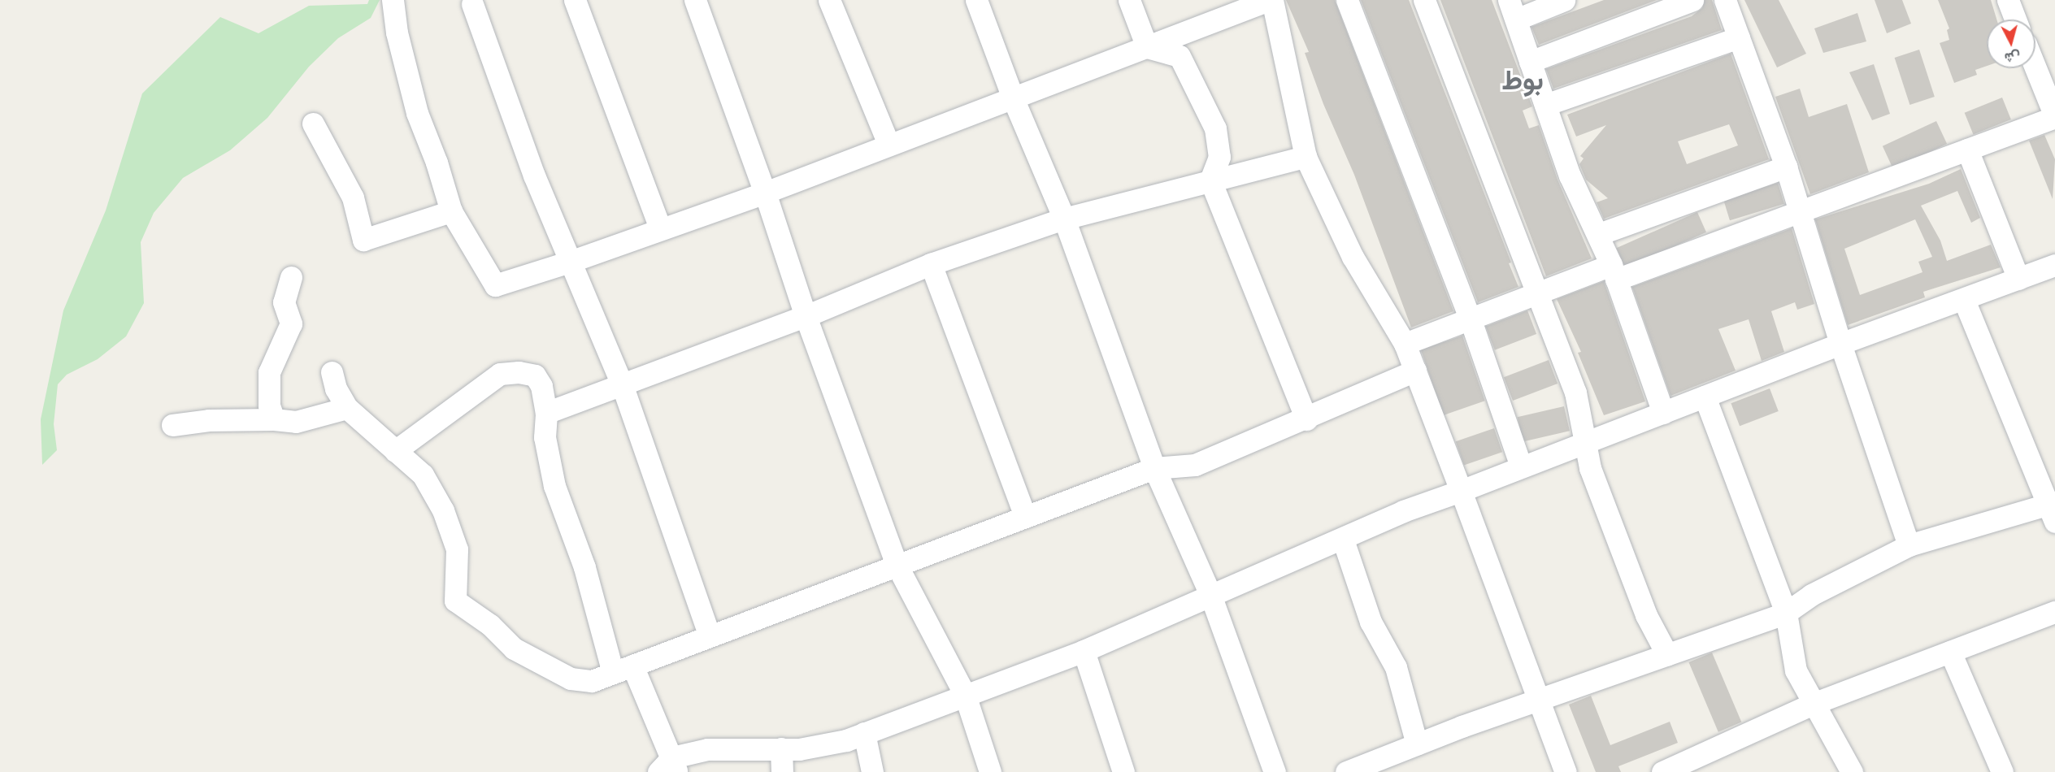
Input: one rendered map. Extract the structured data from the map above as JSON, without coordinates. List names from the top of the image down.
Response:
{
  "districts": ["بوط"],
  "north": "bottom"
}
